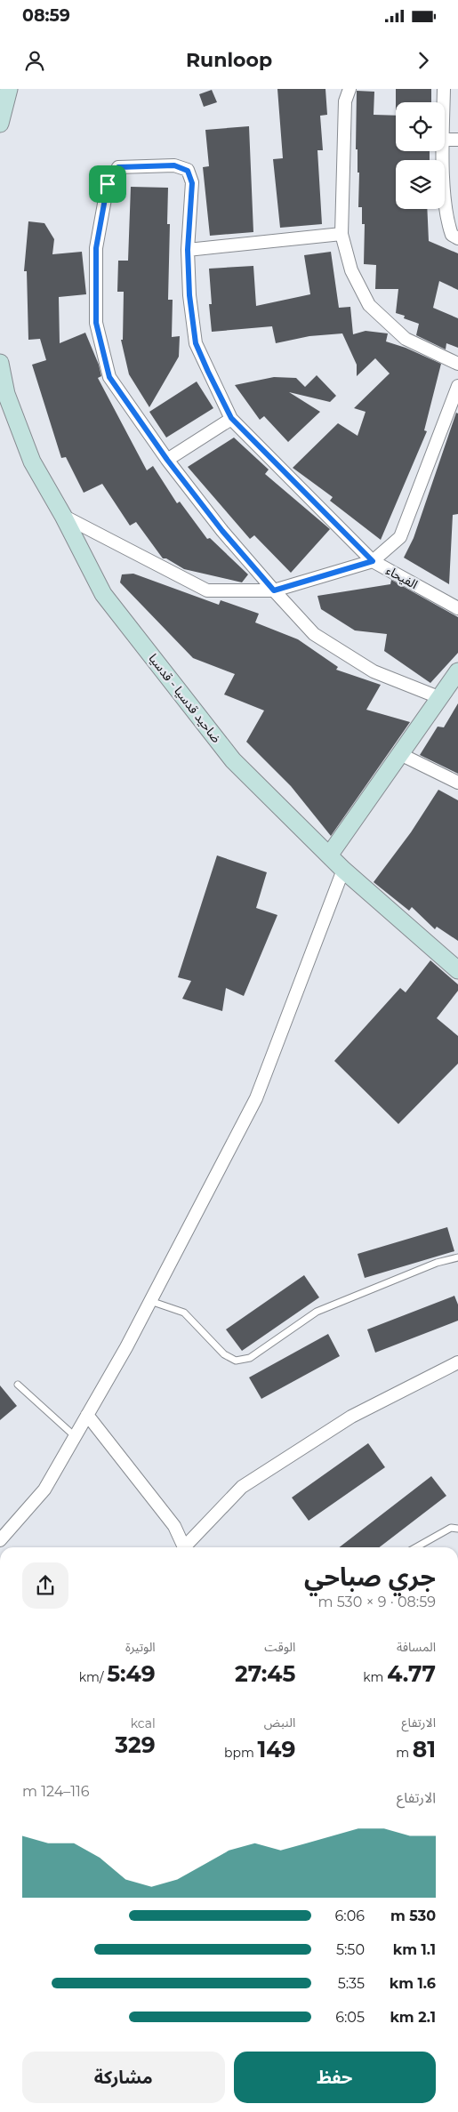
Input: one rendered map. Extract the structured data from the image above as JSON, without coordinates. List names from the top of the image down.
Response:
{
  "streets": {
    "main road": ["ضاحيد قدسيا - قدسيا"],
    "street": ["الفيحاء"]
  },
  "page": {
    "status": "08:59",
    "header": "Runloop",
    "heading": ["جري صباحي", "08:59 · 9 × 530 m"],
    "stats": [
      ["المسافة", "4.77 km"],
      ["الوقت", "27:45"],
      ["الوتيرة", "5:49 /km"],
      ["الارتفاع", "81 m"],
      ["النبض", "149 bpm"],
      ["kcal", "329"]
    ],
    "chart": ["الارتفاع", "116–124 m"],
    "list": [
      {
        "name": "530 m",
        "note": "6:06"
      },
      {
        "name": "1.1 km",
        "note": "5:50"
      },
      {
        "name": "1.6 km",
        "note": "5:35"
      },
      {
        "name": "2.1 km",
        "note": "6:05"
      }
    ],
    "buttons": ["حفظ", "مشاركة"]
  }
}
